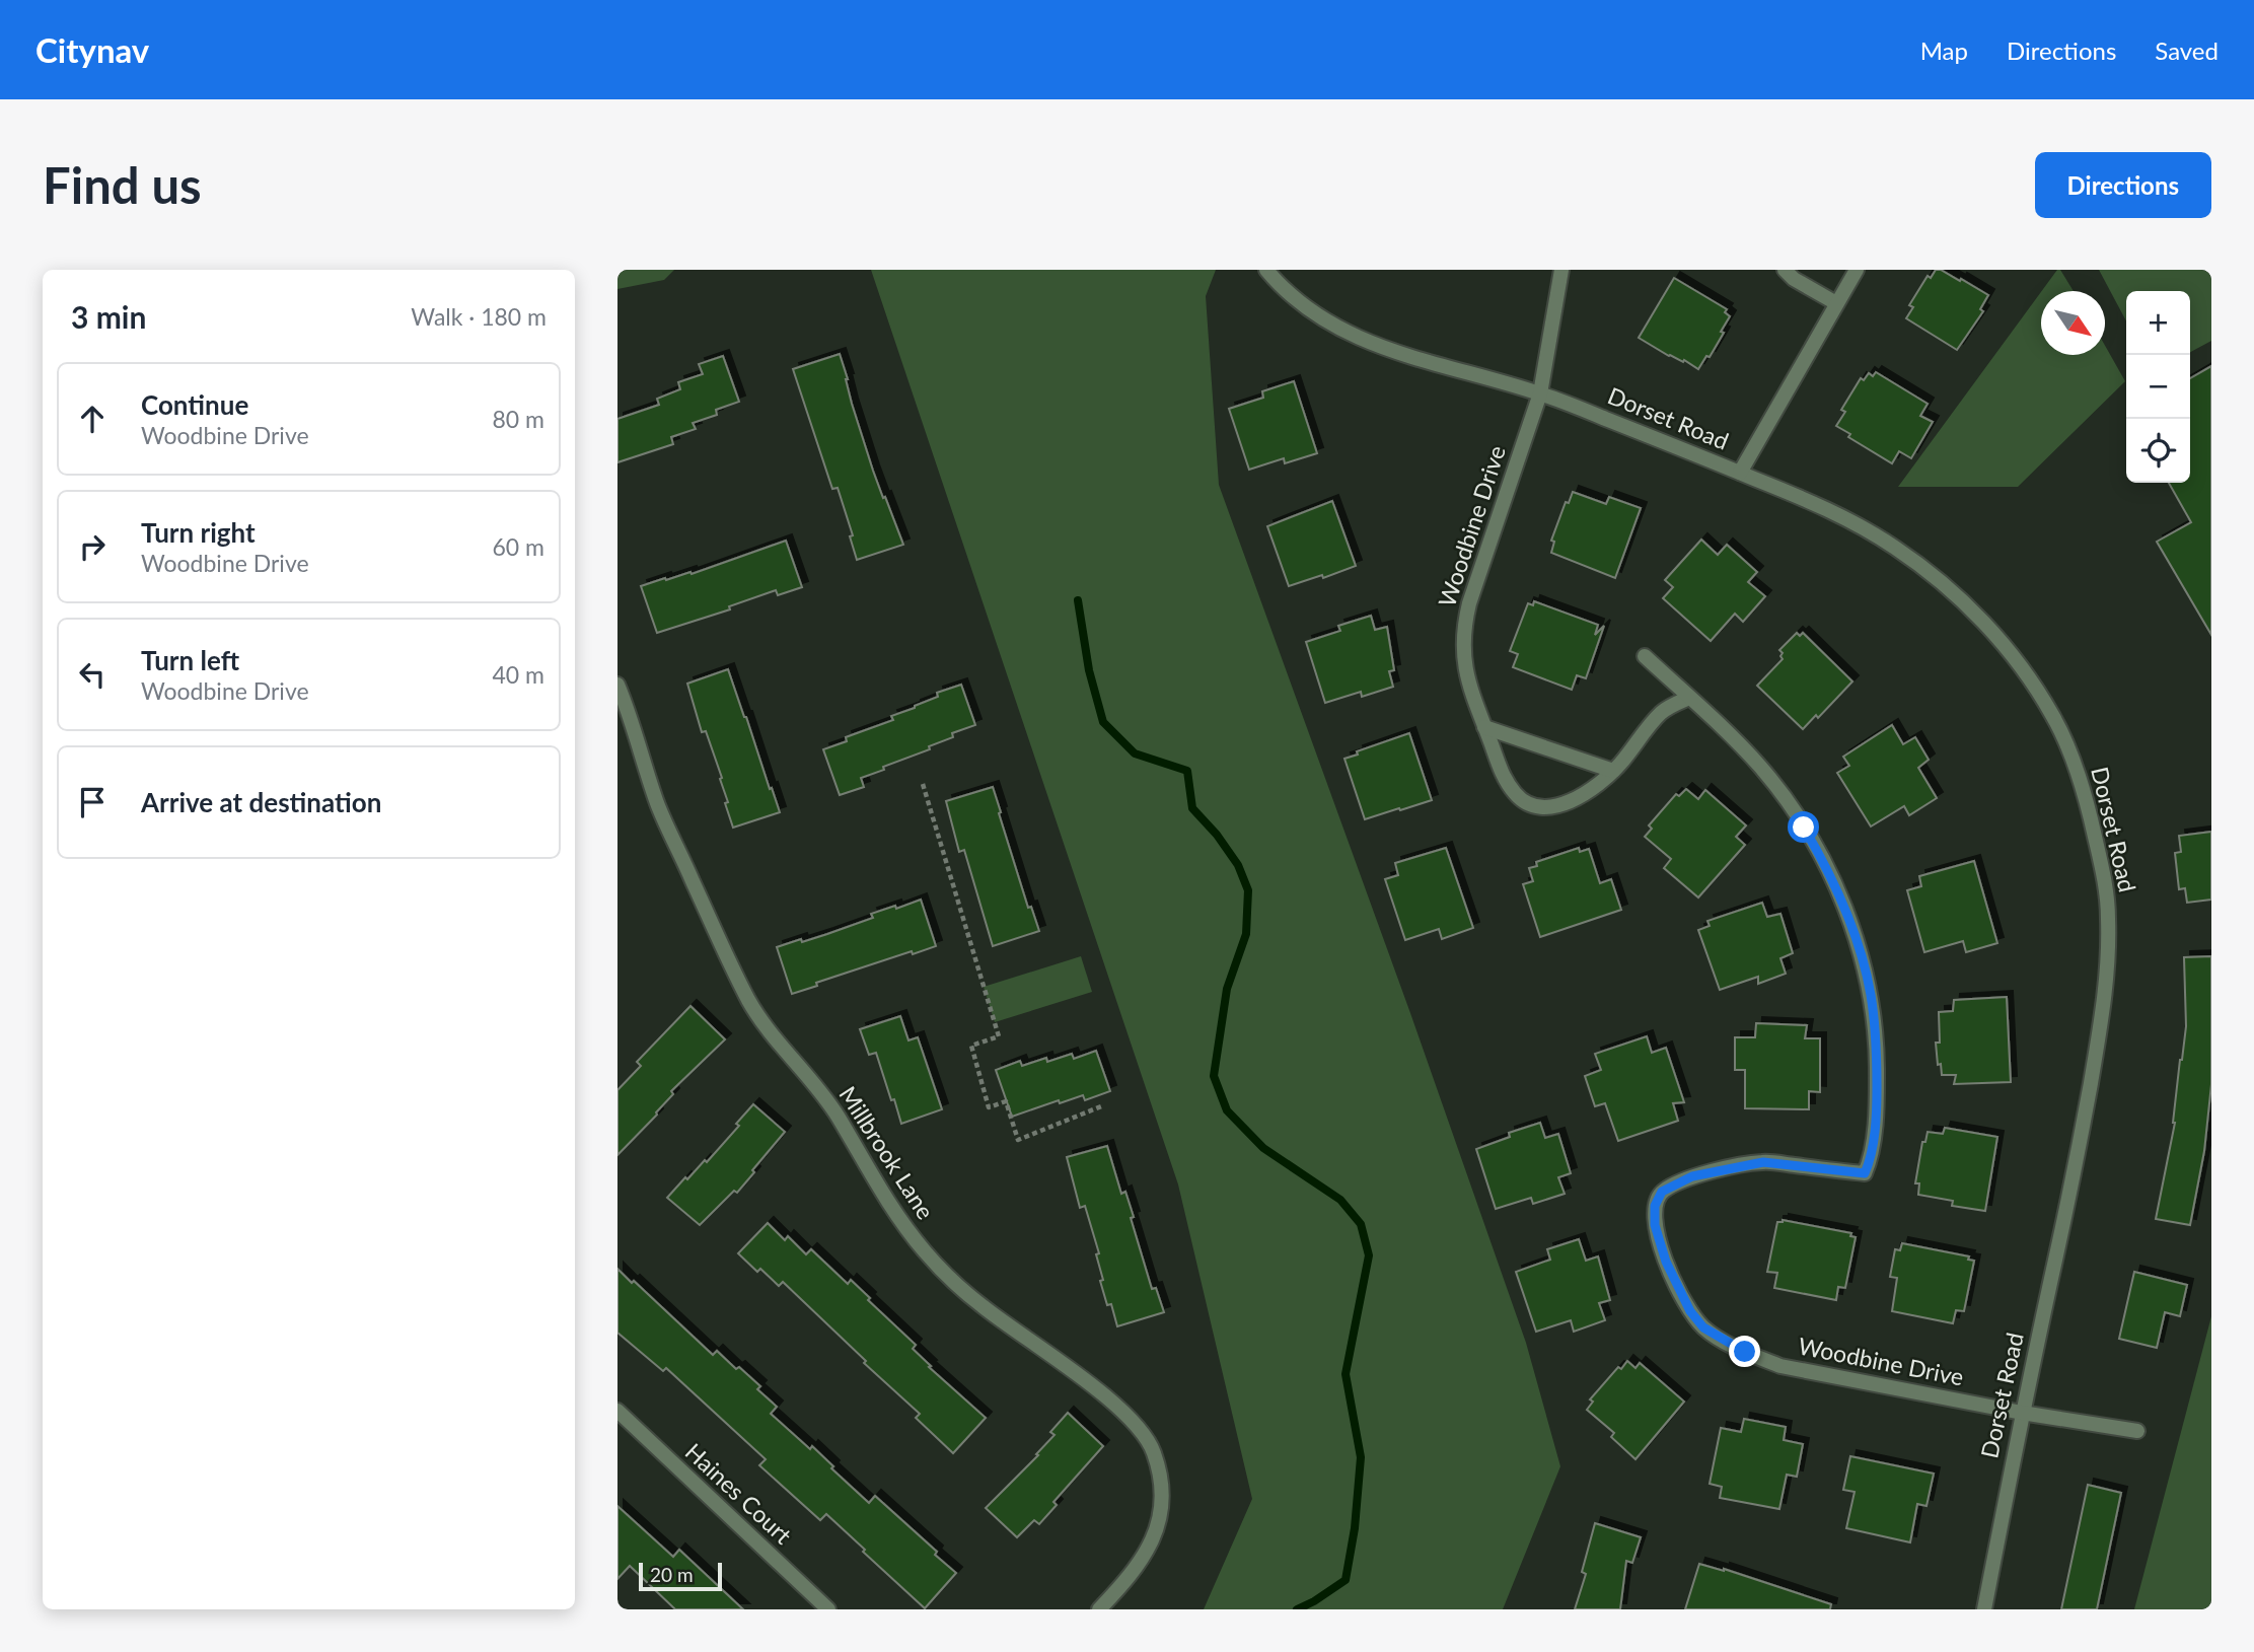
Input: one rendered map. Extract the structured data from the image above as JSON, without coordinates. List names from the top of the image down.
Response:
{
  "streets": {
    "street": [
      "Dorset Road",
      "Woodbine Drive",
      "Millbrook Lane",
      "Haines Court"
    ]
  },
  "crossings": [
    ["Dorset Road", "Woodbine Drive"]
  ],
  "scale_bar": "20 m",
  "north": "bottom right",
  "page": {
    "header": "Citynav",
    "nav": ["Map", "Directions", "Saved"],
    "buttons": "Directions",
    "title": "Find us",
    "heading": ["3 min", "Walk · 180 m"],
    "map_buttons": ["+", "−"],
    "list": [
      ["Continue", "Woodbine Drive", "80 m"],
      ["Turn right", "Woodbine Drive", "60 m"],
      ["Turn left", "Woodbine Drive", "40 m"],
      "Arrive at destination"
    ],
    "scale": "20 m"
  }
}
